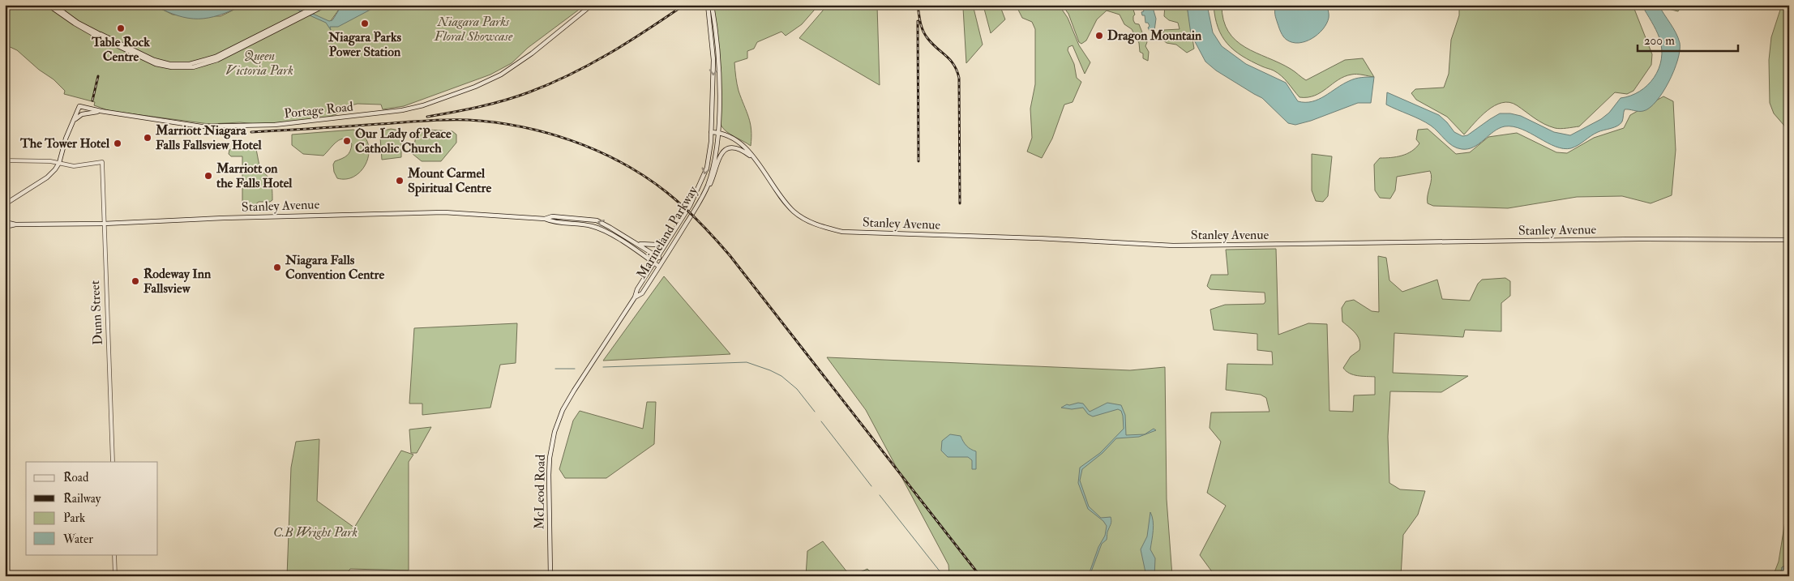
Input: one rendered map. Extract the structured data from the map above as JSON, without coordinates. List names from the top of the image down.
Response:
{
  "streets": {
    "main road": [
      "Portage Road",
      "Stanley Avenue",
      "Marineland Parkway",
      "McLeod Road"
    ],
    "street": ["Dunn Street"]
  },
  "crossings": [
    ["Portage Road", "Dunn Street"],
    ["Stanley Avenue", "Marineland Parkway"],
    ["Stanley Avenue", "Dunn Street"],
    ["Marineland Parkway", "McLeod Road"]
  ],
  "parks": ["Niagara Parks Floral Showcase", "Queen Victoria Park", "C.B Wright Park"],
  "places": [
    "Niagara Parks Power Station",
    "Table Rock Centre",
    "Dragon Mountain",
    "Marriott Niagara Falls Fallsview Hotel",
    "Our Lady of Peace Catholic Church",
    "The Tower Hotel",
    "Marriott on the Falls Hotel",
    "Mount Carmel Spiritual Centre",
    "Niagara Falls Convention Centre",
    "Rodeway Inn Fallsview"
  ],
  "legend": [
    "Road",
    "Railway",
    "Park",
    "Water"
  ],
  "scale_bar": "200 m"
}
